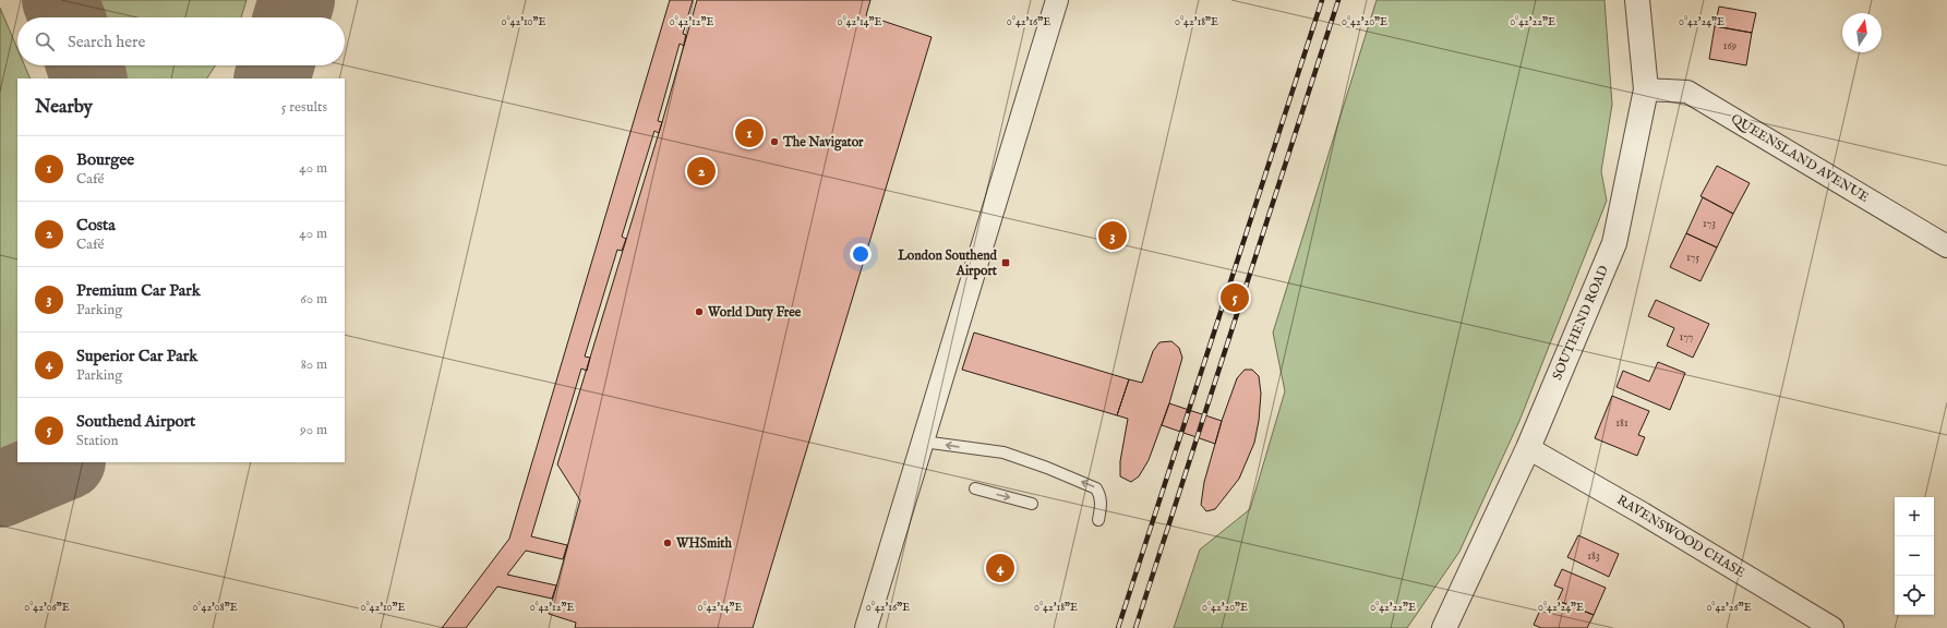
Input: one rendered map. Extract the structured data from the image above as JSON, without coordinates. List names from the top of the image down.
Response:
{
  "streets": {
    "street": ["QUEENSLAND AVENUE", "SOUTHEND ROAD", "RAVENSWOOD CHASE"]
  },
  "crossings": [
    ["QUEENSLAND AVENUE", "SOUTHEND ROAD"],
    ["SOUTHEND ROAD", "RAVENSWOOD CHASE"]
  ],
  "places": {
    "other": ["The Navigator", "World Duty Free", "WHSmith"],
    "transit": ["London Southend Airport"]
  },
  "house_numbers": [
    "169",
    "173",
    "175",
    "177",
    "181",
    "183"
  ],
  "north": "top",
  "page": {
    "search": "Search here",
    "heading": ["Nearby", "5 results"],
    "pins": [
      "1",
      "2",
      "3",
      "5",
      "4"
    ],
    "list": [
      {
        "mark": "1",
        "name": "Bourgee",
        "note": "Café",
        "value": "40 m"
      },
      {
        "mark": "2",
        "name": "Costa",
        "note": "Café",
        "value": "40 m"
      },
      {
        "mark": "3",
        "name": "Premium Car Park",
        "note": "Parking",
        "value": "60 m"
      },
      {
        "mark": "4",
        "name": "Superior Car Park",
        "note": "Parking",
        "value": "80 m"
      },
      {
        "mark": "5",
        "name": "Southend Airport",
        "note": "Station",
        "value": "90 m"
      }
    ],
    "map_buttons": ["+", "−"]
  },
  "coordinates": [
    "0°42'10\"E",
    "0°42'12\"E",
    "0°42'14\"E",
    "0°42'16\"E",
    "0°42'18\"E",
    "0°42'20\"E",
    "0°42'22\"E",
    "0°42'24\"E",
    "0°42'06\"E",
    "0°42'08\"E",
    "0°42'26\"E"
  ]
}
